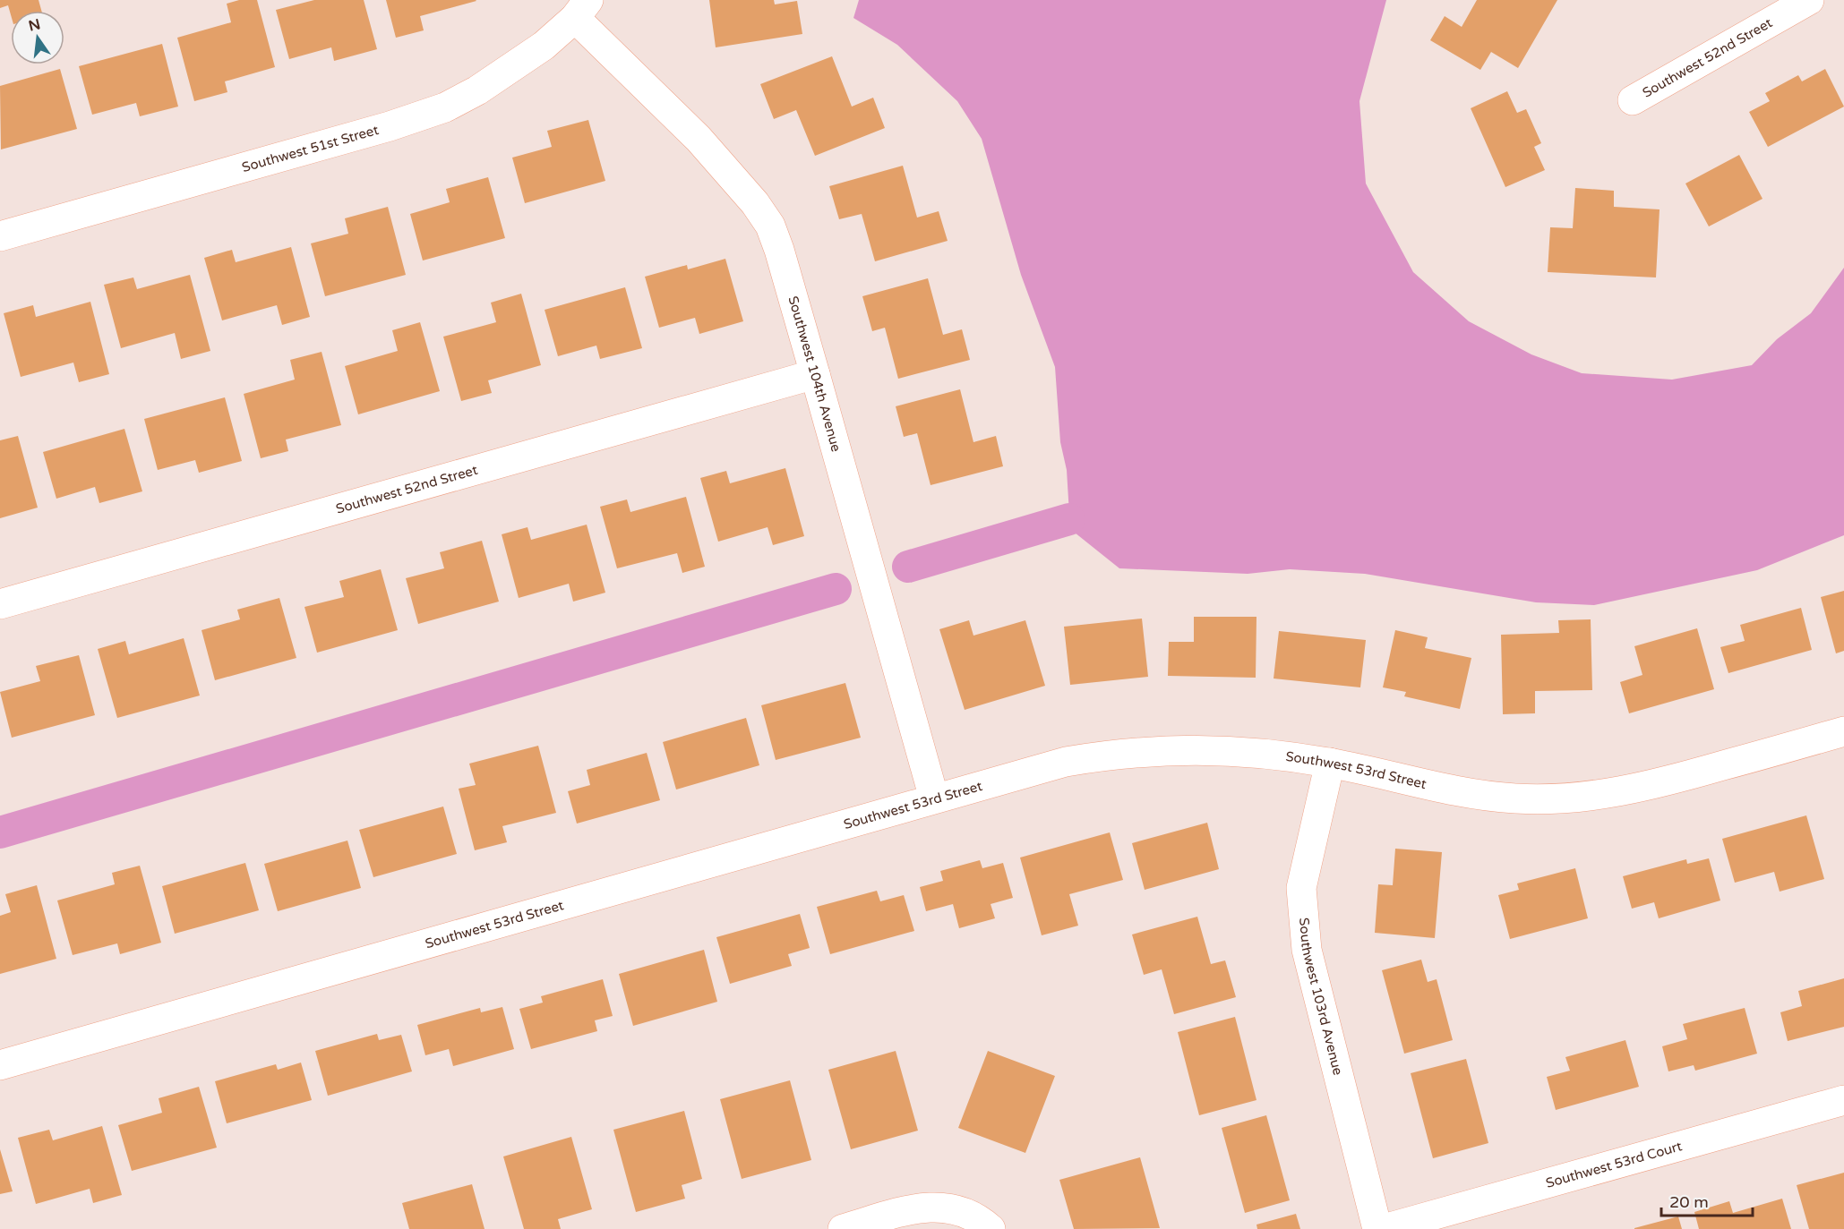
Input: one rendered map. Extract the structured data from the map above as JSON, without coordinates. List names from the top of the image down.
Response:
{
  "streets": {
    "street": [
      "Southwest 52nd Street",
      "Southwest 51st Street",
      "Southwest 104th Avenue",
      "Southwest 53rd Street",
      "Southwest 103rd Avenue",
      "Southwest 53rd Court"
    ]
  },
  "crossings": [
    ["Southwest 52nd Street", "Southwest 104th Avenue"],
    ["Southwest 51st Street", "Southwest 104th Avenue"],
    ["Southwest 104th Avenue", "Southwest 53rd Street"],
    ["Southwest 53rd Street", "Southwest 103rd Avenue"]
  ],
  "scale_bar": "20 m",
  "north": "top"
}
